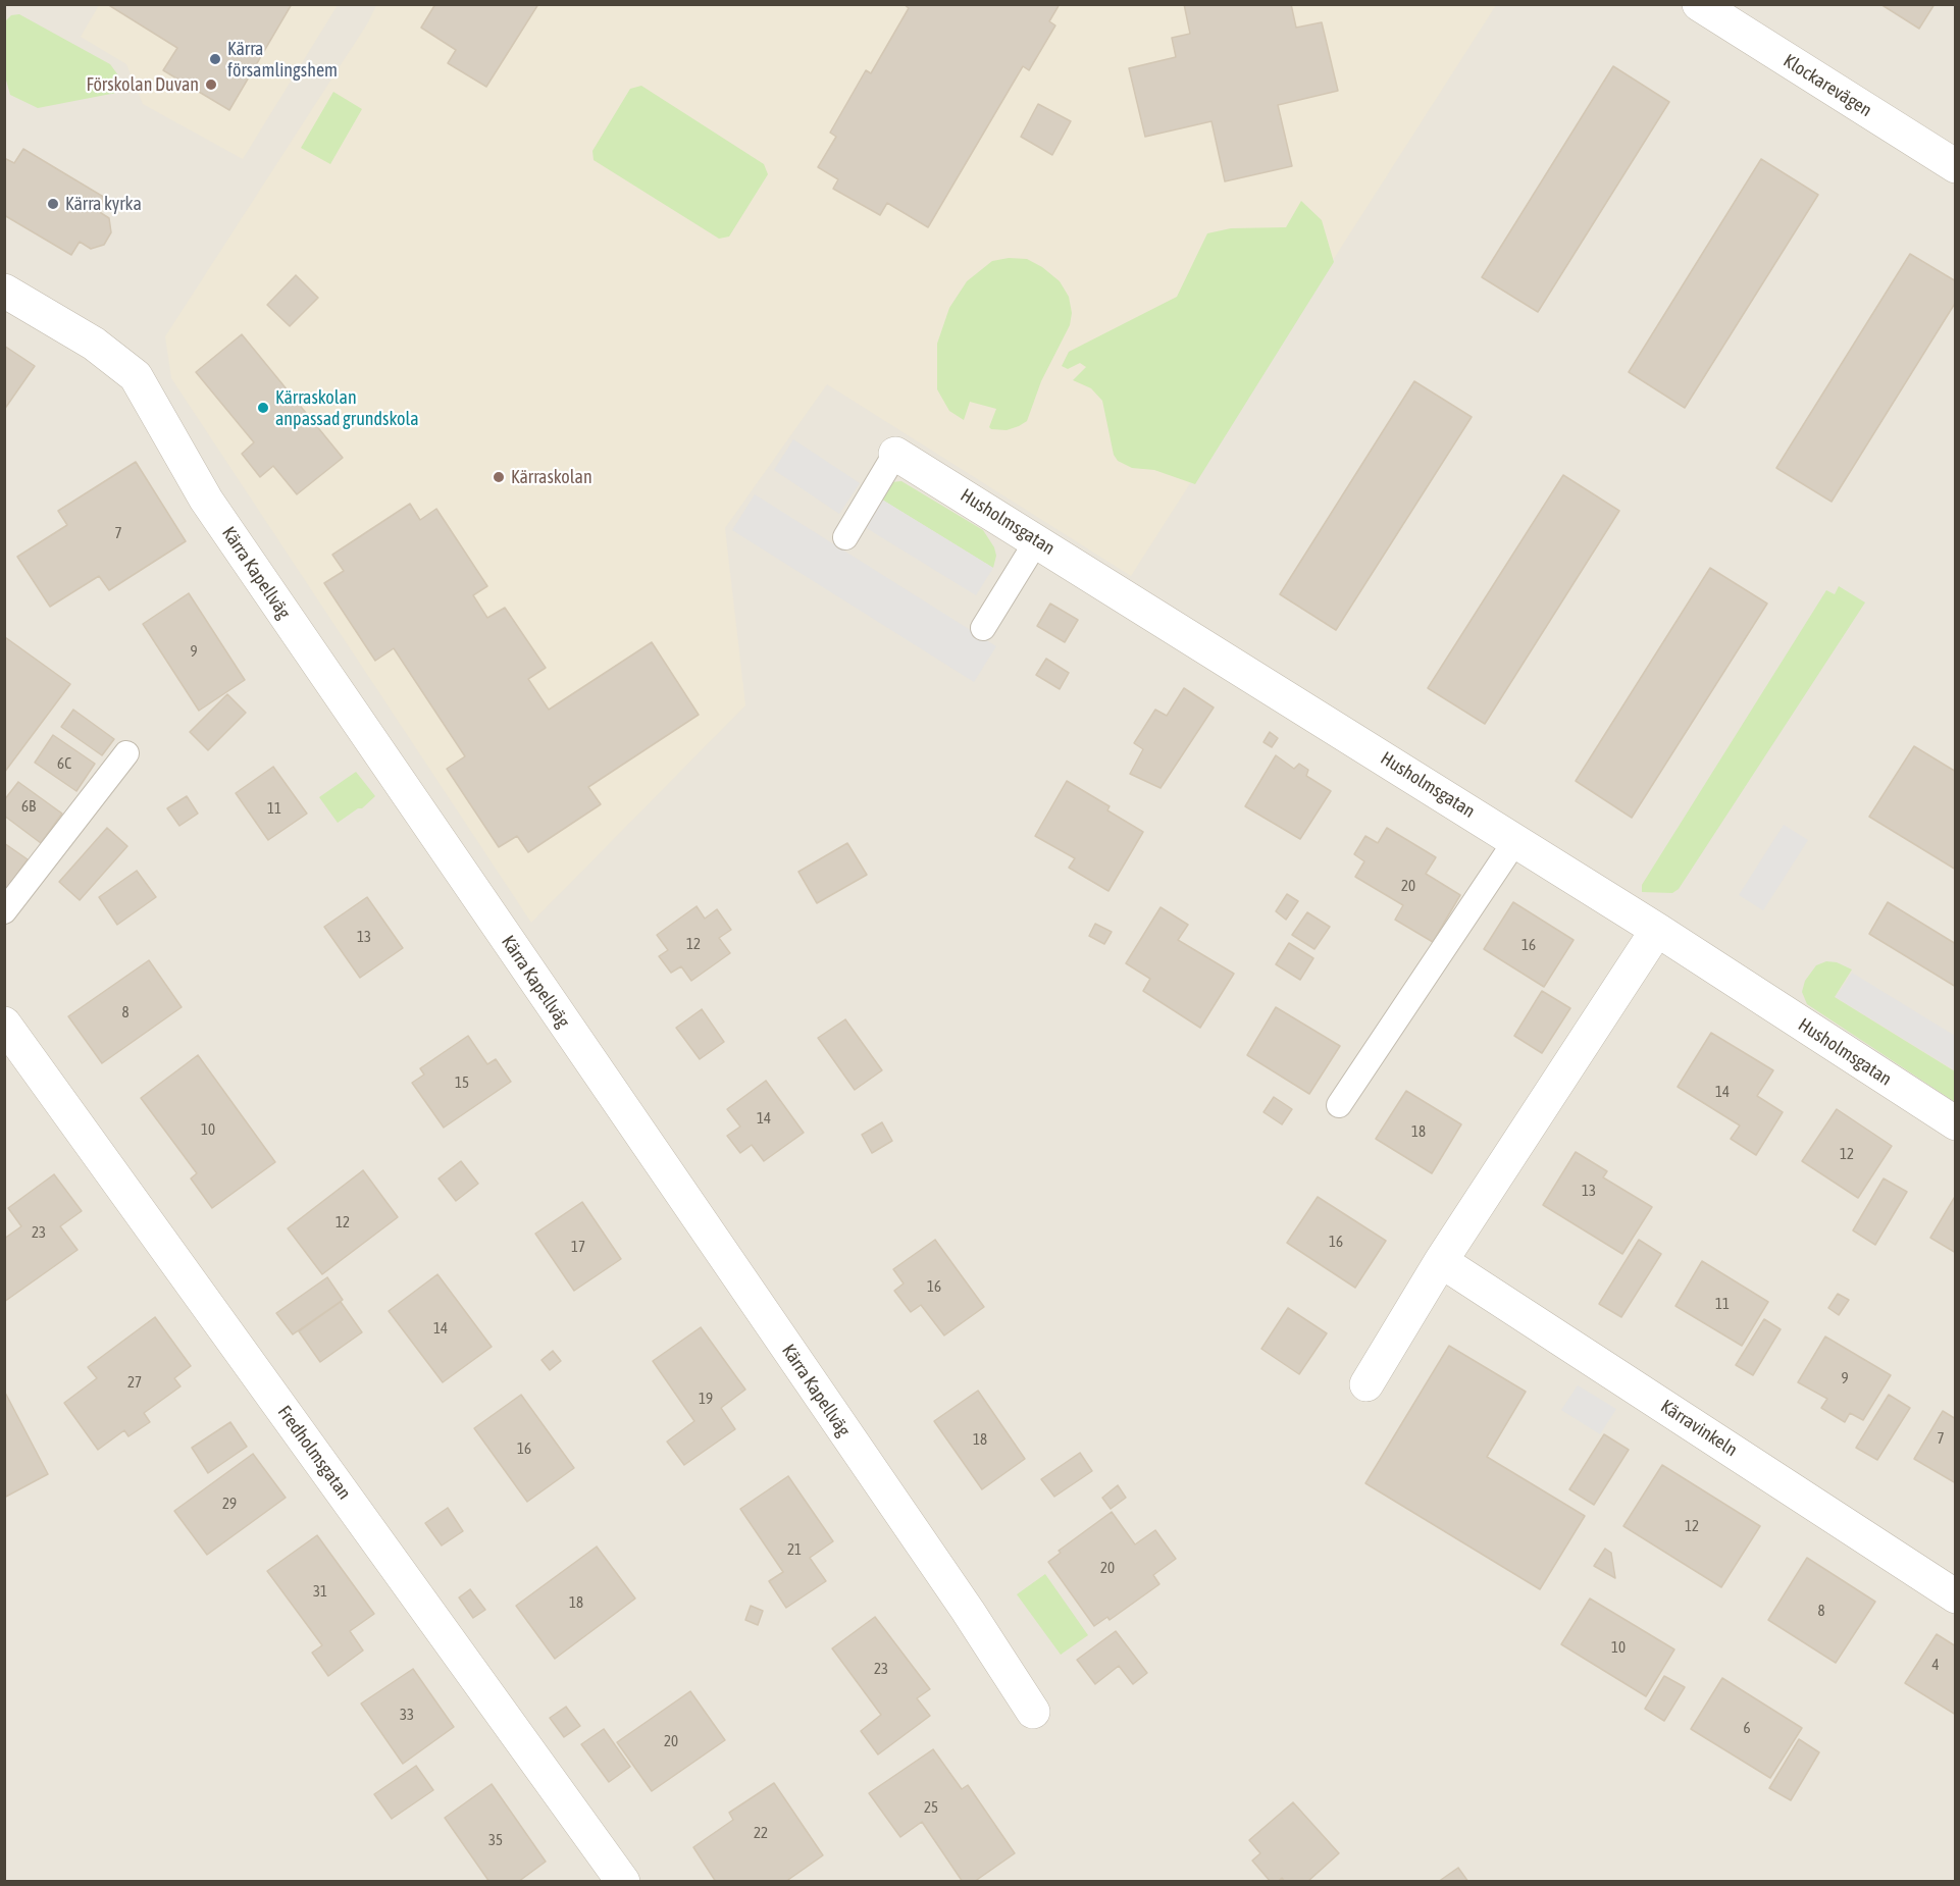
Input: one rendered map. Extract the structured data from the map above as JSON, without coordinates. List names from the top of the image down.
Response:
{
  "streets": {
    "street": [
      "Klockarevägen",
      "Husholmsgatan",
      "Kärra Kapellväg",
      "Kärravinkeln",
      "Fredholmsgatan"
    ]
  },
  "places": [
    "Kärra församlingshem",
    "Förskolan Duvan",
    "Kärra kyrka",
    "Kärraskolan anpassad grundskola",
    "Kärraskolan"
  ],
  "house_numbers": [
    "7",
    "9",
    "6C",
    "6B",
    "11",
    "20",
    "13",
    "12",
    "16",
    "8",
    "15",
    "14",
    "14",
    "10",
    "18",
    "12",
    "13",
    "12",
    "23",
    "16",
    "17",
    "16",
    "11",
    "14",
    "9",
    "27",
    "19",
    "7",
    "18",
    "16",
    "29",
    "12",
    "21",
    "20",
    "31",
    "18",
    "8",
    "10",
    "4",
    "23",
    "33",
    "6",
    "20",
    "25",
    "22",
    "35"
  ]
}
